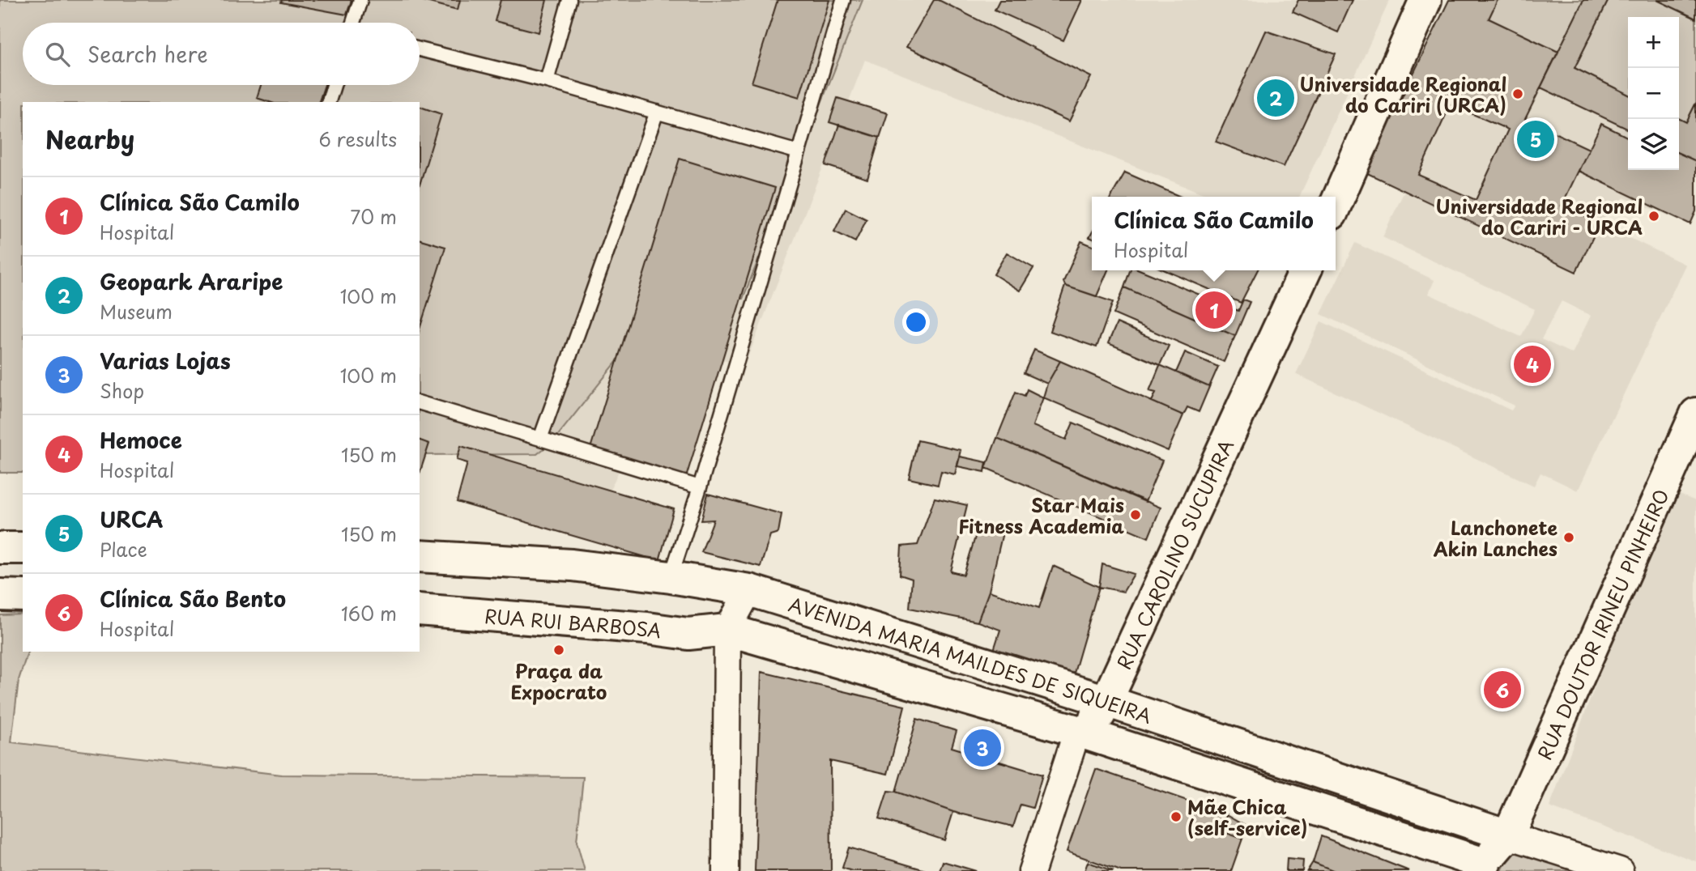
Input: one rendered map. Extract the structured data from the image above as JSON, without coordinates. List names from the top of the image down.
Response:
{
  "streets": {
    "main road": [
      "RUA CAROLINO SUCUPIRA",
      "RUA RUI BARBOSA",
      "RUA DOUTOR IRINEU PINHEIRO",
      "AVENIDA MARIA MAILDES DE SIQUEIRA"
    ]
  },
  "crossings": [
    ["RUA CAROLINO SUCUPIRA", "AVENIDA MARIA MAILDES DE SIQUEIRA"],
    ["RUA RUI BARBOSA", "AVENIDA MARIA MAILDES DE SIQUEIRA"],
    ["RUA DOUTOR IRINEU PINHEIRO", "AVENIDA MARIA MAILDES DE SIQUEIRA"]
  ],
  "places": [
    "Universidade Regional do Cariri (URCA)",
    "Universidade Regional do Cariri - URCA",
    "Star Mais Fitness Academia",
    "Lanchonete Akin Lanches",
    "Praça da Expocrato",
    "Mãe Chica (self-service)"
  ],
  "page": {
    "map_buttons": ["+", "−"],
    "search": "Search here",
    "pins": [
      "2",
      "5",
      "1",
      "4",
      "6",
      "3"
    ],
    "heading": ["Nearby", "6 results"],
    "list": [
      {
        "mark": "1",
        "name": "Clínica São Camilo",
        "note": "Hospital",
        "value": "70 m"
      },
      {
        "mark": "2",
        "name": "Geopark Araripe",
        "note": "Museum",
        "value": "100 m"
      },
      {
        "mark": "3",
        "name": "Varias Lojas",
        "note": "Shop",
        "value": "100 m"
      },
      {
        "mark": "4",
        "name": "Hemoce",
        "note": "Hospital",
        "value": "150 m"
      },
      {
        "mark": "5",
        "name": "URCA",
        "note": "Place",
        "value": "150 m"
      },
      {
        "mark": "6",
        "name": "Clínica São Bento",
        "note": "Hospital",
        "value": "160 m"
      }
    ],
    "popup": ["Clínica São Camilo", "Hospital"]
  }
}
